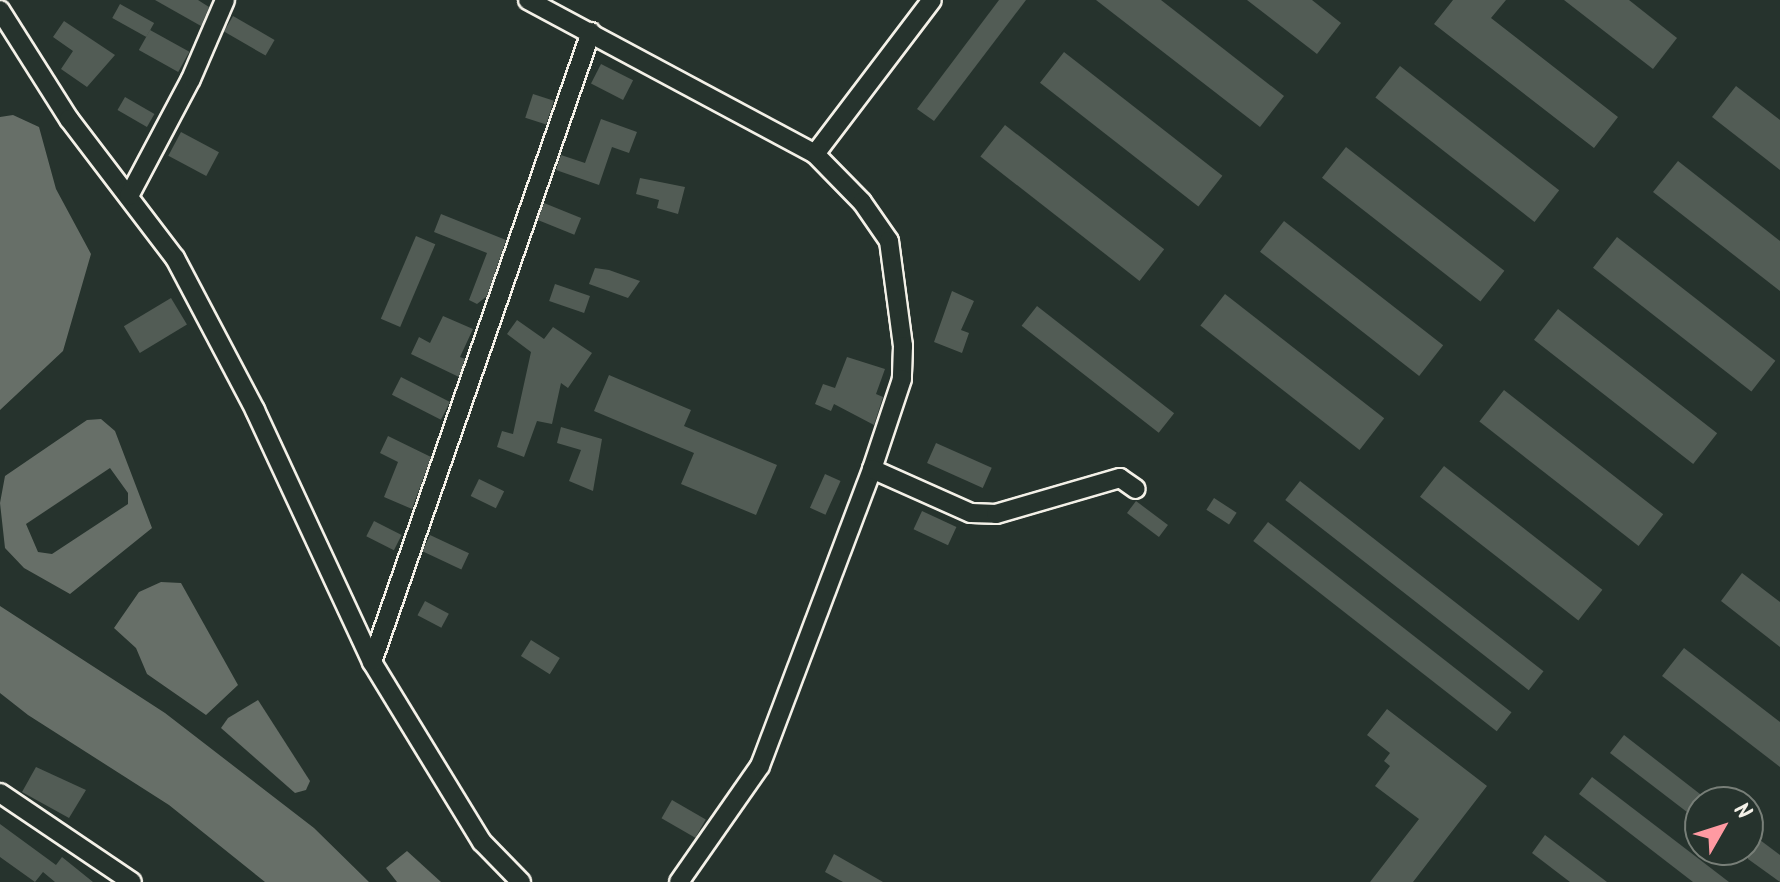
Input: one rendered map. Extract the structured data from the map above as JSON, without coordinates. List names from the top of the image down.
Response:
{
  "north": "top right"
}
